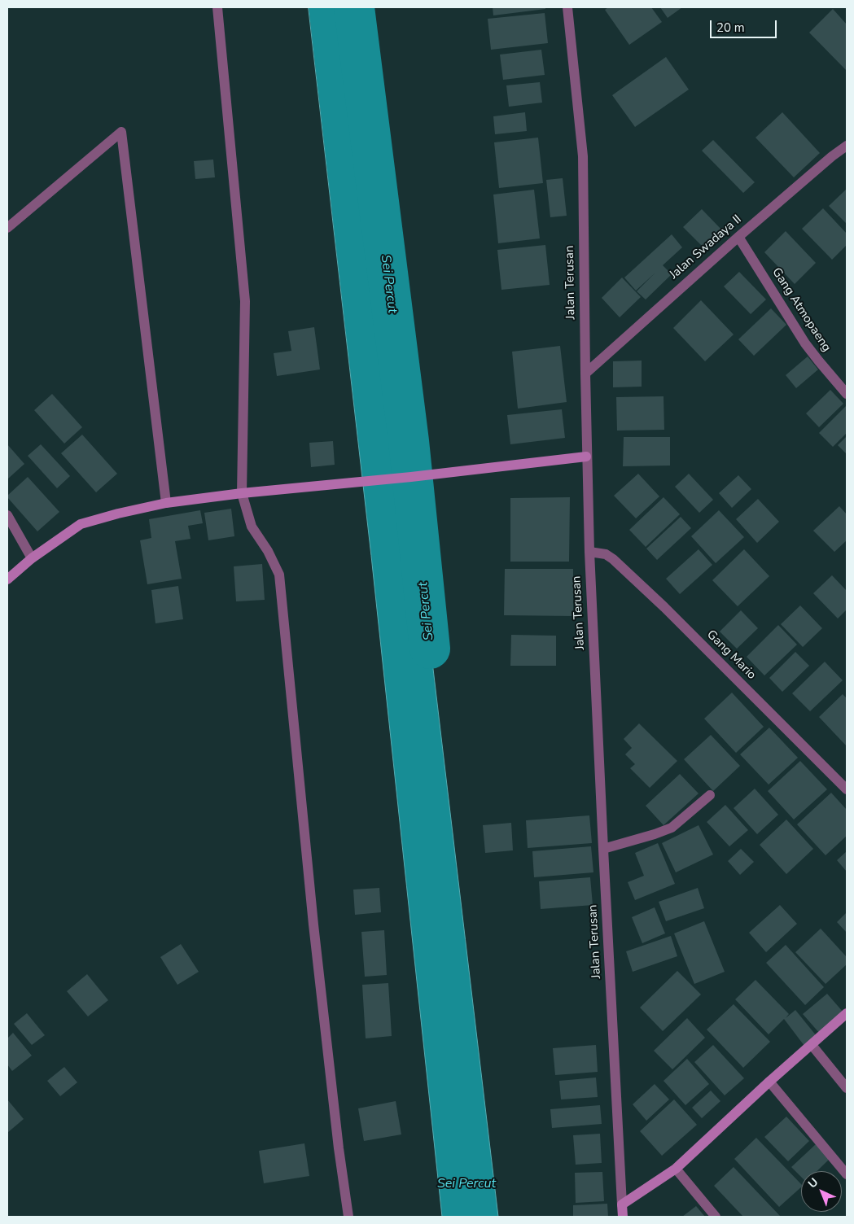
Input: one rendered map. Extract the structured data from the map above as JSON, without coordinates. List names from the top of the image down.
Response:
{
  "streets": {
    "street": [
      "Jalan Swadaya II",
      "Jalan Terusan",
      "Gang Atmopaeng",
      "Gang Mario"
    ]
  },
  "crossings": [
    ["Jalan Swadaya II", "Jalan Terusan"],
    ["Jalan Swadaya II", "Gang Atmopaeng"],
    ["Jalan Terusan", "Gang Mario"]
  ],
  "water": ["Sei Percut"],
  "scale_bar": "20 m",
  "north": "top left"
}
